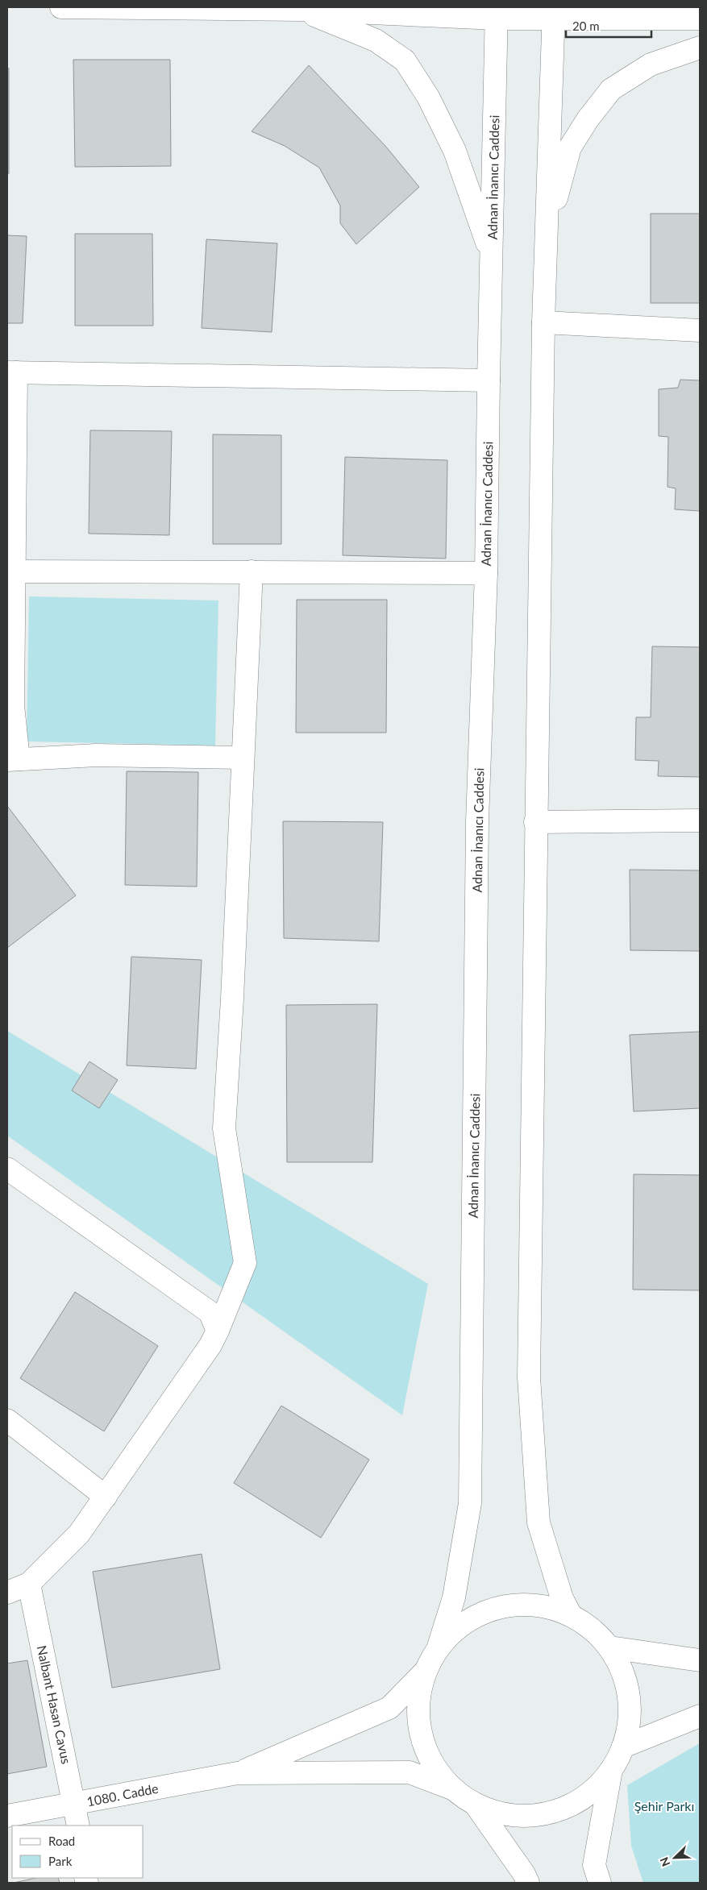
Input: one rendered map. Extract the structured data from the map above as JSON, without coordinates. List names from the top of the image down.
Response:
{
  "streets": {
    "main road": ["Adnan İnanıcı Caddesi", "Nalbant Hasan Cavus", "1080. Cadde"]
  },
  "crossings": [
    ["Nalbant Hasan Cavus", "1080. Cadde"]
  ],
  "parks": ["Şehir Parkı"],
  "legend": ["Road", "Park"],
  "scale_bar": "20 m",
  "north": "bottom left"
}
